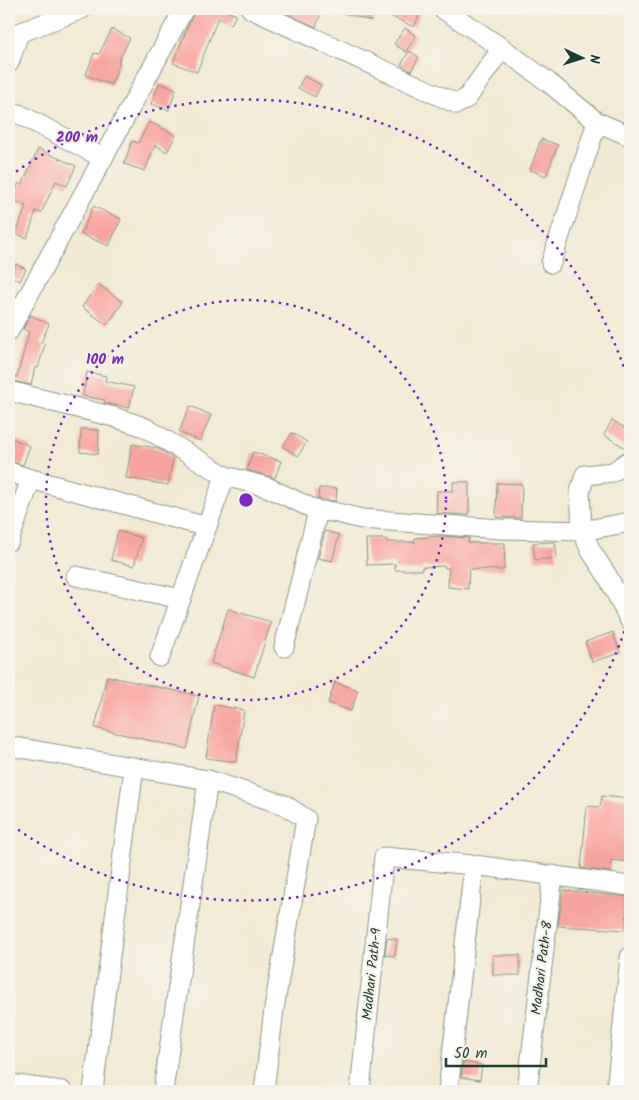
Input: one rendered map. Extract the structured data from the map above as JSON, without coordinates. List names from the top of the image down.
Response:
{
  "streets": {
    "street": ["Madhari Path-8", "Madhari Path-9"]
  },
  "scale_bar": "50 m",
  "north": "right",
  "rings": ["200 m", "100 m"]
}
